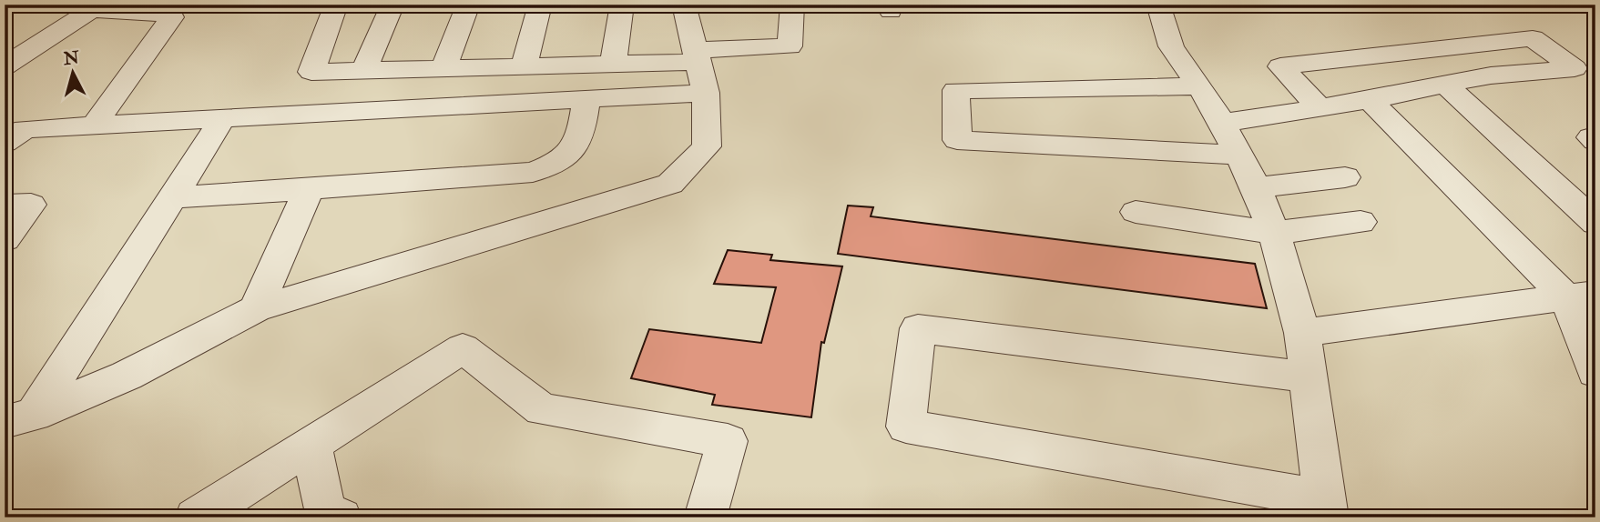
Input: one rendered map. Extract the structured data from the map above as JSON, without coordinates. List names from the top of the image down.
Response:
{
  "north": "top"
}
